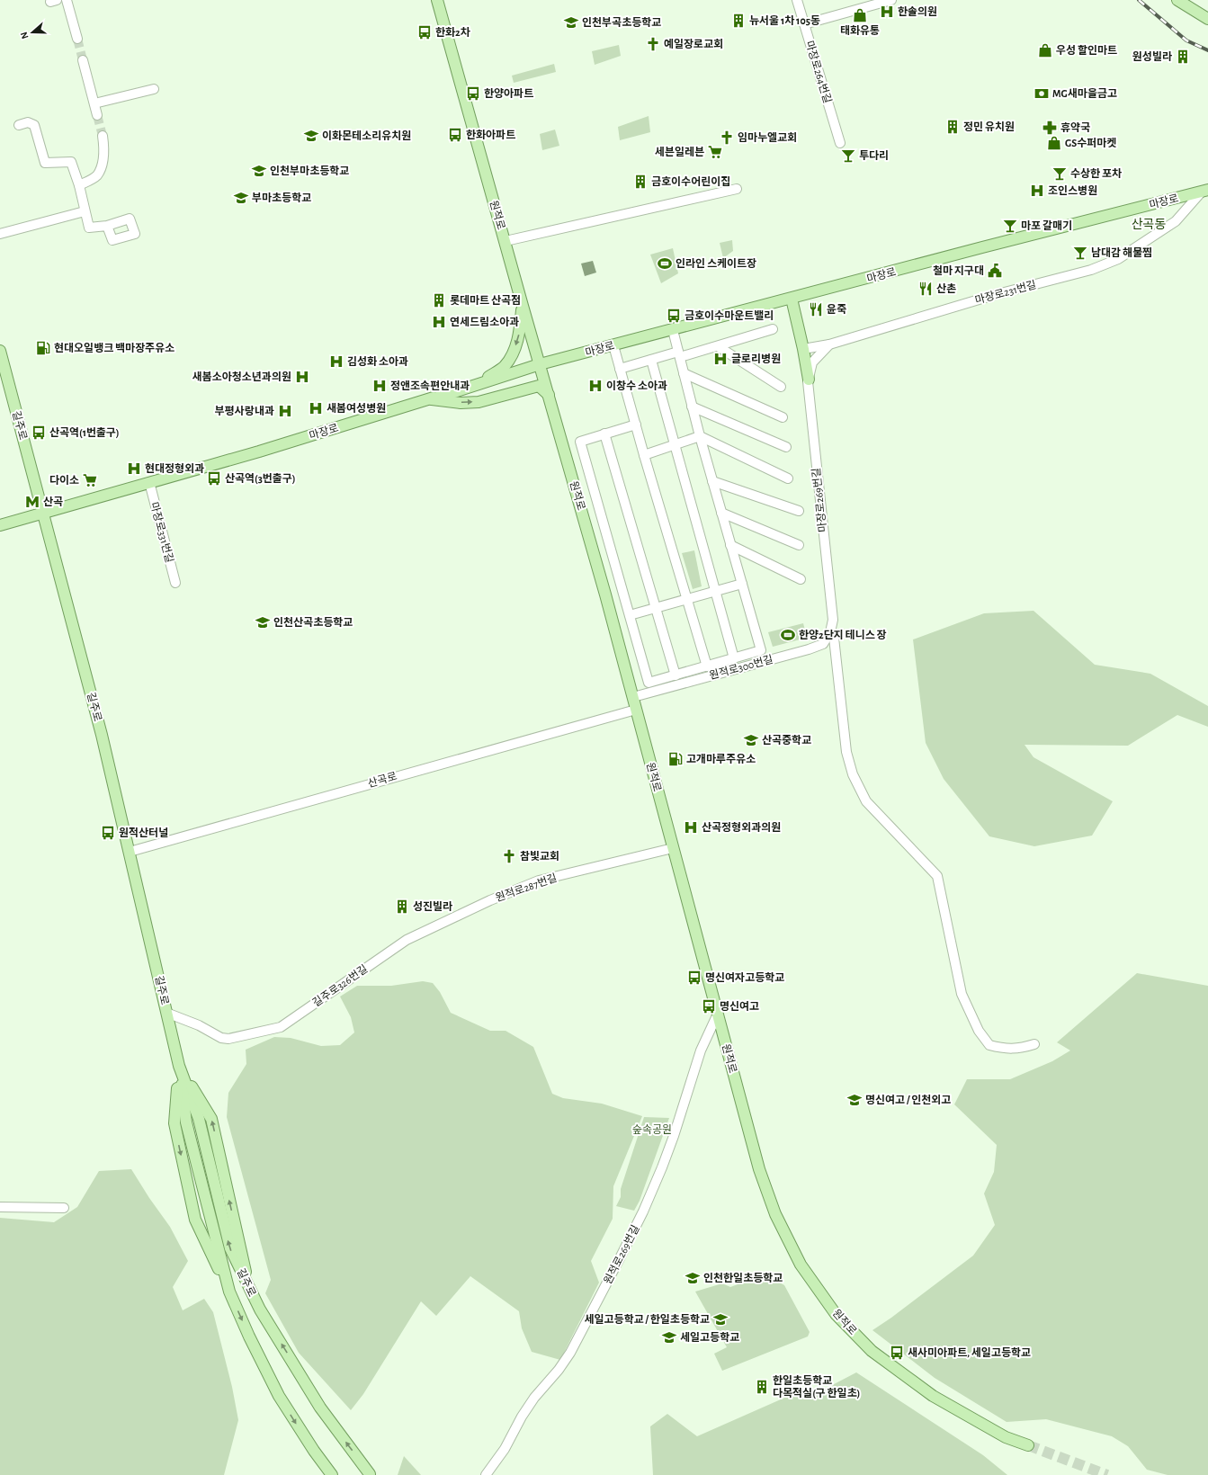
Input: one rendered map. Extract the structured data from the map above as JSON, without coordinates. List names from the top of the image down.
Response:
{
  "streets": {
    "main road": ["마장로", "원적로", "길주로"],
    "street": [
      "마장로264번길",
      "마장로231번길",
      "마장로269번길",
      "마장로331번길",
      "원적로300번길",
      "산곡로",
      "원적로287번길",
      "길주로326번길",
      "원적로269번길"
    ]
  },
  "crossings": [
    ["마장로", "원적로"],
    ["마장로", "마장로231번길"],
    ["마장로", "길주로"],
    ["마장로", "마장로331번길"],
    ["원적로", "원적로300번길"],
    ["원적로", "산곡로"],
    ["원적로", "원적로287번길"],
    ["원적로", "원적로269번길"],
    ["마장로231번길", "마장로269번길"],
    ["길주로", "산곡로"],
    ["길주로", "길주로326번길"],
    ["마장로269번길", "원적로300번길"],
    ["원적로287번길", "길주로326번길"]
  ],
  "districts": ["산곡동"],
  "parks": ["숲속공원"],
  "places": {
    "hospital": [
      "한솔의원",
      "조인스병원",
      "연세드림소아과",
      "글로리병원",
      "김성화 소아과",
      "새봄소아청소년과의원",
      "정앤조속편안내과",
      "이창수 소아과",
      "새봄여성병원",
      "부평사랑내과",
      "현대정형외과",
      "산곡정형외과의원"
    ],
    "shop": ["태화유통", "우성 할인마트", "GS수퍼마켓"],
    "building": [
      "뉴서울 1차 105동",
      "원성빌라",
      "정민 유치원",
      "금호이수어린이집",
      "롯데마트 산곡점",
      "성진빌라",
      "한일초등학교 다목적실(구 한일초)"
    ],
    "school or university": [
      "인천부곡초등학교",
      "이화몬테소리유치원",
      "인천부마초등학교",
      "부마초등학교",
      "인천산곡초등학교",
      "산곡중학교",
      "명신여고 / 인천외고",
      "인천한일초등학교",
      "세일고등학교 / 한일초등학교",
      "세일고등학교"
    ],
    "bus stop": [
      "한화2차",
      "한양아파트",
      "한화아파트",
      "금호이수마운트밸리",
      "산곡역(1번출구)",
      "산곡역(3번출구)",
      "원적산터널",
      "명신여자고등학교",
      "명신여고",
      "새사미아파트, 세일고등학교"
    ],
    "church": ["예일장로교회", "임마누엘교회", "참빛교회"],
    "bank": ["MG새마을금고"],
    "pharmacy": ["휴약국"],
    "supermarket": ["세븐일레븐", "다이소"],
    "bar": [
      "투다리",
      "수상한 포차",
      "마포 갈매기",
      "남대감 해물찜"
    ],
    "sports": ["인라인 스케이트장", "한양2단지 테니스 장"],
    "public building": ["철마 지구대"],
    "restaurant": ["산촌", "윤죽"],
    "fuel station": ["현대오일뱅크 백마장주유소", "고개마루주유소"],
    "metro station": ["산곡"]
  },
  "north": "left"
}
